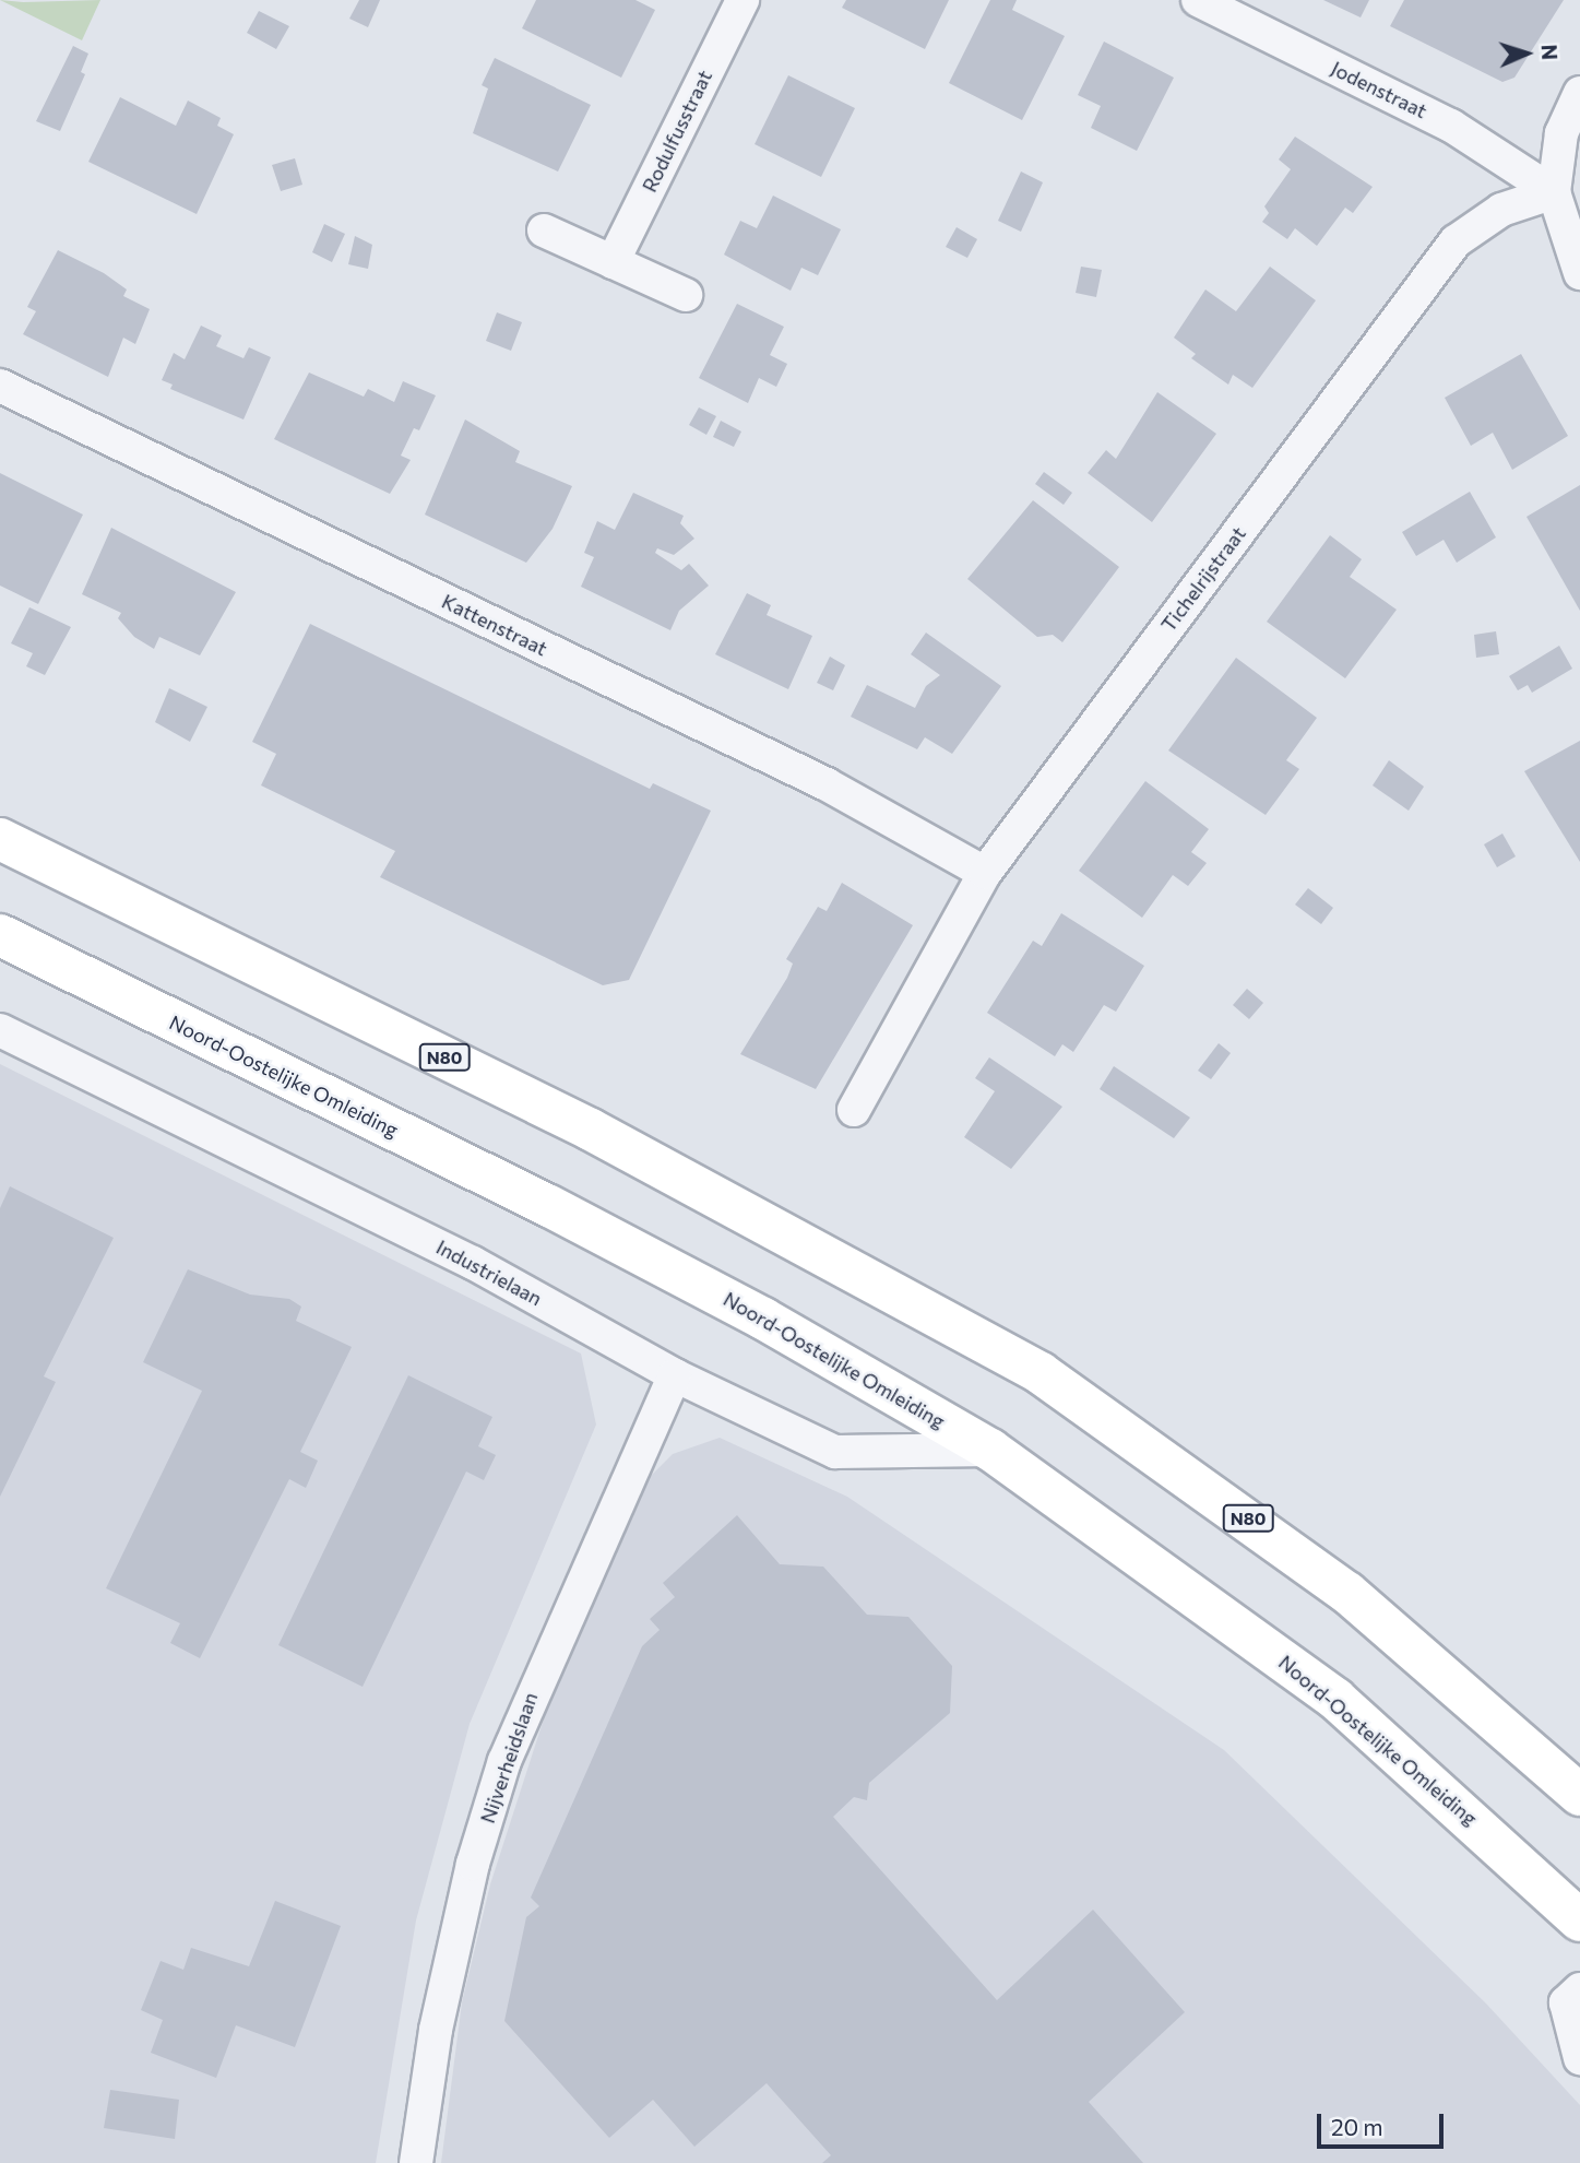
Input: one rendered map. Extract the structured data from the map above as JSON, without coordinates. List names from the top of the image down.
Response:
{
  "streets": {
    "main road": ["N80", "Noord-Oostelijke Omleiding"],
    "street": [
      "Jodenstraat",
      "Rodulfusstraat",
      "Tichelrijstraat",
      "Kattenstraat",
      "Industrielaan",
      "Nijverheidslaan"
    ]
  },
  "crossings": [
    ["Jodenstraat", "Tichelrijstraat"],
    ["Tichelrijstraat", "Kattenstraat"],
    ["Noord-Oostelijke Omleiding", "Industrielaan"],
    ["Industrielaan", "Nijverheidslaan"]
  ],
  "scale_bar": "20 m",
  "north": "right"
}
